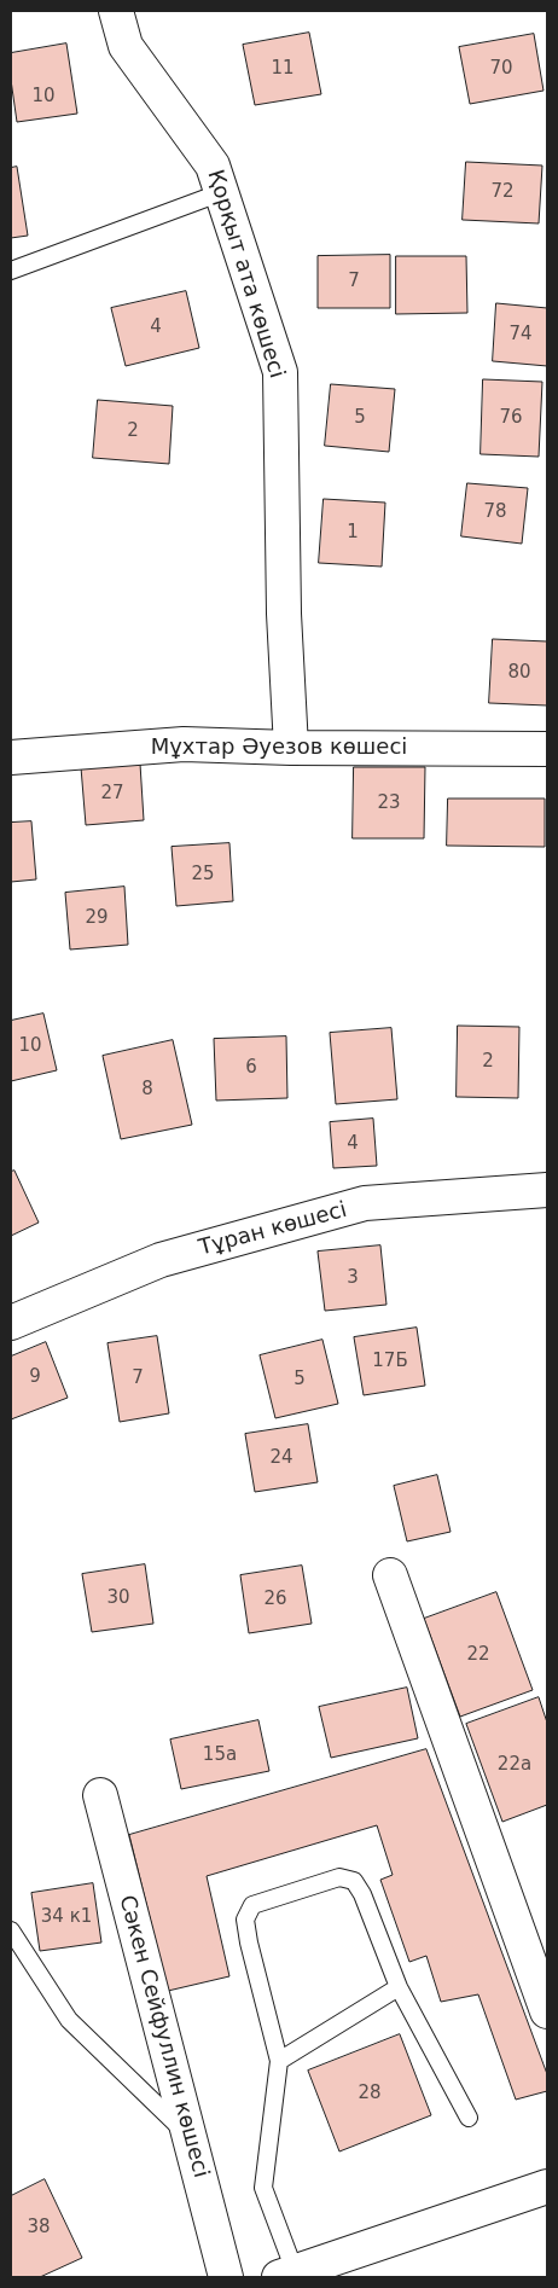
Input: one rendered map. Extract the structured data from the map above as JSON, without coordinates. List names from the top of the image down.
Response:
{
  "streets": {
    "street": [
      "Қорқыт ата көшесі",
      "Мұхтар Әуезов көшесі",
      "Тұран көшесі",
      "Сәкен Сейфуллин көшесі"
    ]
  },
  "crossings": [
    ["Қорқыт ата көшесі", "Мұхтар Әуезов көшесі"]
  ],
  "house_numbers": [
    "11",
    "70",
    "10",
    "72",
    "7",
    "4",
    "74",
    "5",
    "76",
    "2",
    "78",
    "1",
    "80",
    "27",
    "23",
    "25",
    "29",
    "10",
    "2",
    "6",
    "8",
    "4",
    "3",
    "17Б",
    "9",
    "7",
    "5",
    "24",
    "30",
    "26",
    "22",
    "15а",
    "22а",
    "34 к1",
    "28",
    "38"
  ]
}
